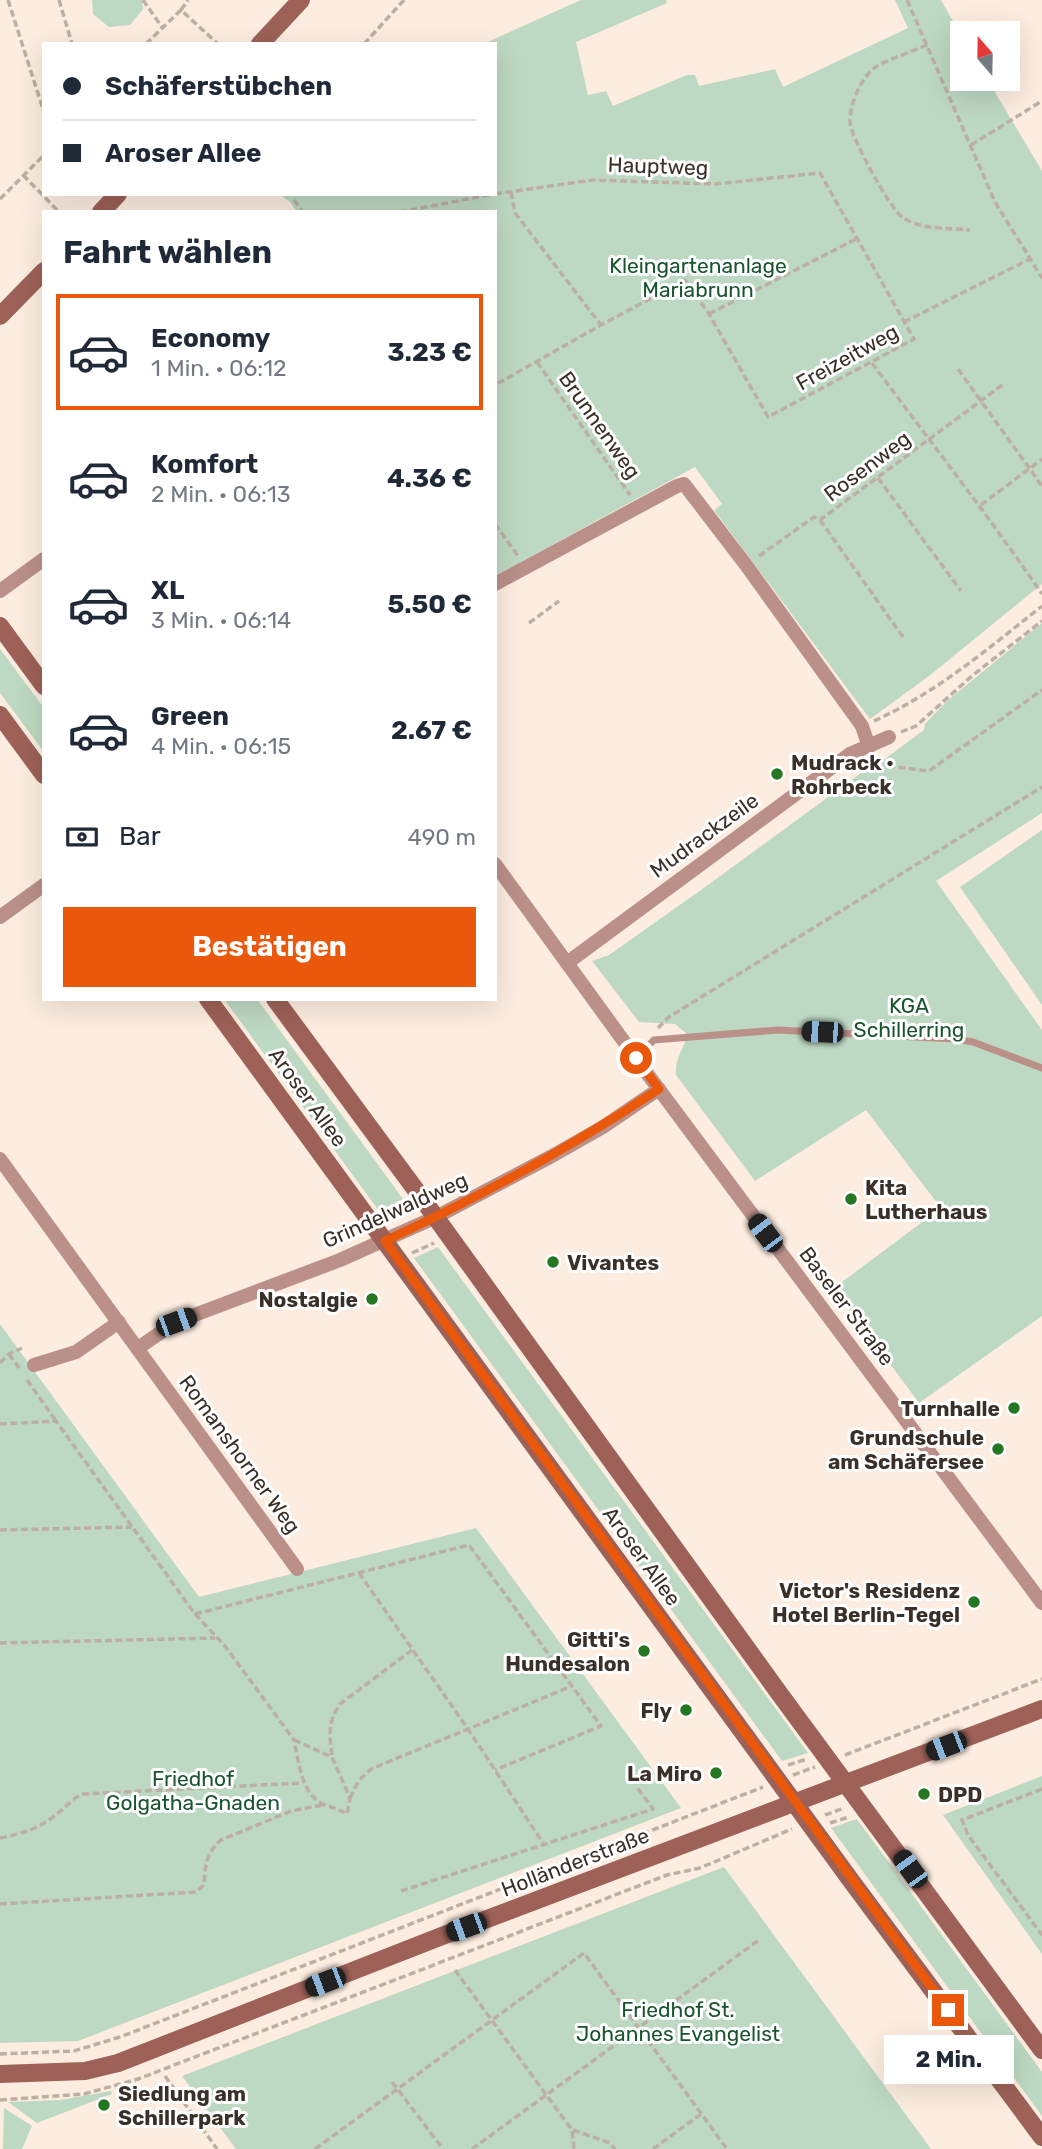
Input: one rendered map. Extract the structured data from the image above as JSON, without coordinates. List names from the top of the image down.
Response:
{
  "streets": {
    "main road": ["Aroser Allee", "Holländerstraße"],
    "street": [
      "Mudrackzeile",
      "Grindelwaldweg",
      "Baseler Straße",
      "Romanshorner Weg"
    ],
    "path": [
      "Hauptweg",
      "Freizeitweg",
      "Brunnenweg",
      "Rosenweg"
    ]
  },
  "crossings": [
    ["Hauptweg", "Freizeitweg"],
    ["Mudrackzeile", "Baseler Straße"],
    ["Aroser Allee", "Grindelwaldweg"],
    ["Aroser Allee", "Holländerstraße"],
    ["Grindelwaldweg", "Baseler Straße"],
    ["Grindelwaldweg", "Romanshorner Weg"]
  ],
  "parks": [
    "Kleingartenanlage Mariabrunn",
    "KGA Schillerring",
    "Friedhof Golgatha-Gnaden",
    "Friedhof St. Johannes Evangelist"
  ],
  "places": [
    "Mudrack • Rohrbeck",
    "Kita Lutherhaus",
    "Vivantes",
    "Nostalgie",
    "Turnhalle",
    "Grundschule am Schäfersee",
    "Victor's Residenz Hotel Berlin-Tegel",
    "Gitti's Hundesalon",
    "Fly",
    "La Miro",
    "DPD",
    "Siedlung am Schillerpark"
  ],
  "north": "top",
  "page": {
    "banner": ["Schäferstübchen", "Aroser Allee"],
    "heading": "Fahrt wählen",
    "list": [
      {
        "name": "Economy",
        "note": "1 Min. · 06:12",
        "value": "3.23 €"
      },
      {
        "name": "Komfort",
        "note": "2 Min. · 06:13",
        "value": "4.36 €"
      },
      {
        "name": "XL",
        "note": "3 Min. · 06:14",
        "value": "5.50 €"
      },
      {
        "name": "Green",
        "note": "4 Min. · 06:15",
        "value": "2.67 €"
      }
    ],
    "pay": ["Bar", "490 m"],
    "buttons": "Bestätigen",
    "bubble": "2 Min."
  }
}
